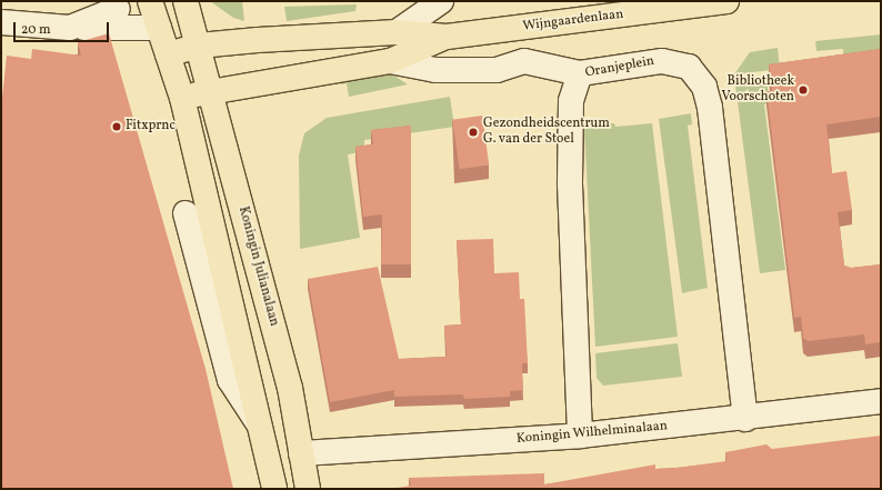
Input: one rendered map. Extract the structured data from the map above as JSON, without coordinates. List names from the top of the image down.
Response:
{
  "streets": {
    "main road": ["Wijngaardenlaan", "Koningin Julianalaan"],
    "street": ["Oranjeplein", "Koningin Wilhelminalaan"]
  },
  "crossings": [
    ["Wijngaardenlaan", "Oranjeplein"],
    ["Wijngaardenlaan", "Koningin Julianalaan"],
    ["Oranjeplein", "Koningin Wilhelminalaan"],
    ["Koningin Julianalaan", "Koningin Wilhelminalaan"]
  ],
  "places": ["Bibliotheek Voorschoten", "Fitxprnc", "Gezondheidscentrum G. van der Stoel"],
  "scale_bar": "20 m"
}
